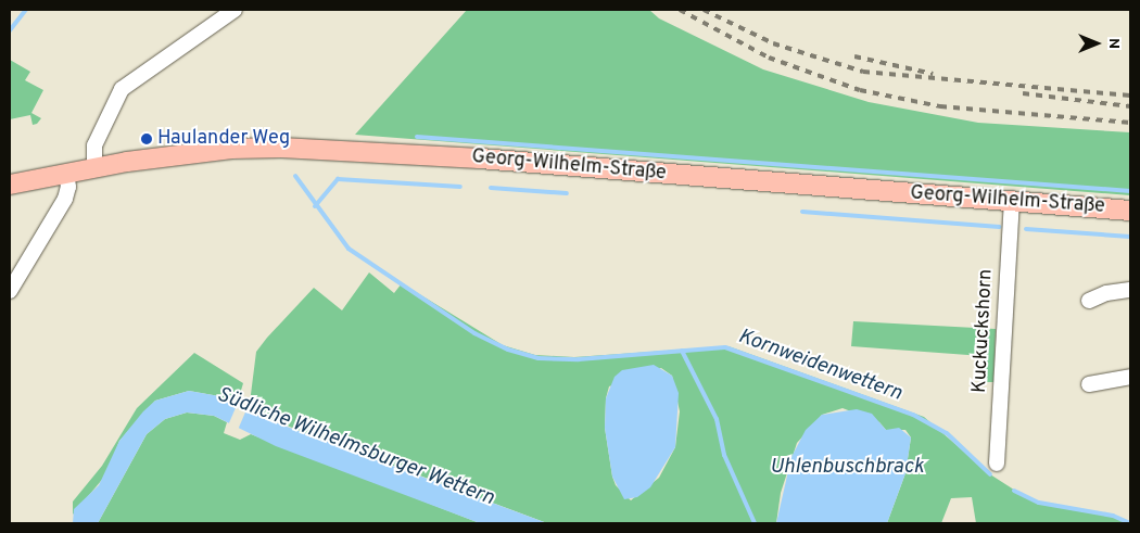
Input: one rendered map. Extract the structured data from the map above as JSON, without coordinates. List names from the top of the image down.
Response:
{
  "streets": {
    "main road": ["Georg-Wilhelm-Straße"],
    "street": ["Kuckuckshorn"]
  },
  "crossings": [
    ["Georg-Wilhelm-Straße", "Kuckuckshorn"]
  ],
  "water": ["Kornweidenwettern", "Südliche Wilhelmsburger Wettern", "Uhlenbuschbrack"],
  "places": ["Haulander Weg"],
  "north": "right"
}
